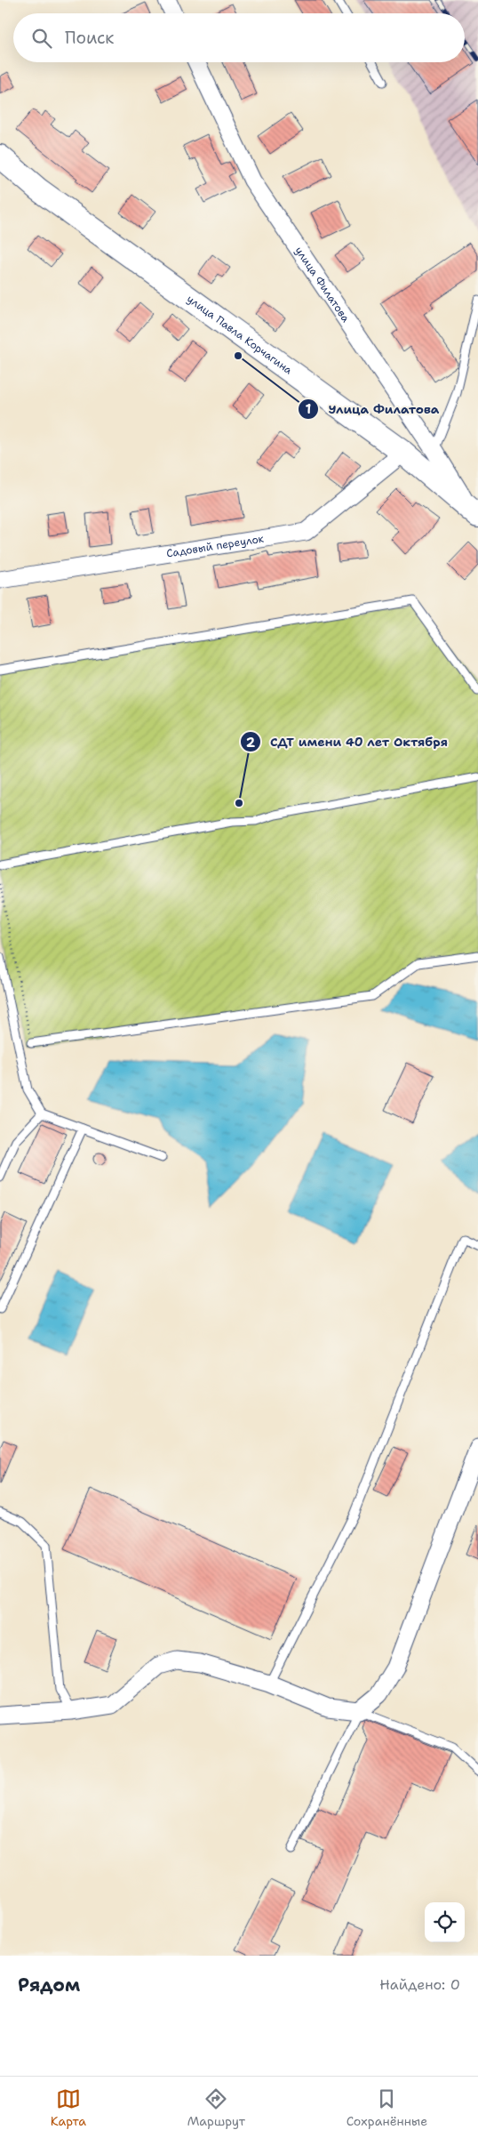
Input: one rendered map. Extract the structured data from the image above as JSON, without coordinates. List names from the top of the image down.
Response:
{
  "streets": {
    "main road": ["улица Павла Корчагина"],
    "street": ["улица Филатова", "Садовый переулок"]
  },
  "crossings": [
    ["улица Филатова", "улица Павла Корчагина"],
    ["улица Филатова", "Садовый переулок"],
    ["улица Павла Корчагина", "Садовый переулок"]
  ],
  "places": ["Улица Филатова", "СДТ имени 40 лет Октября"],
  "page": {
    "search": "Поиск",
    "heading": ["Рядом", "Найдено: 0"],
    "nav": ["Карта", "Маршрут", "Сохранённые"]
  }
}
